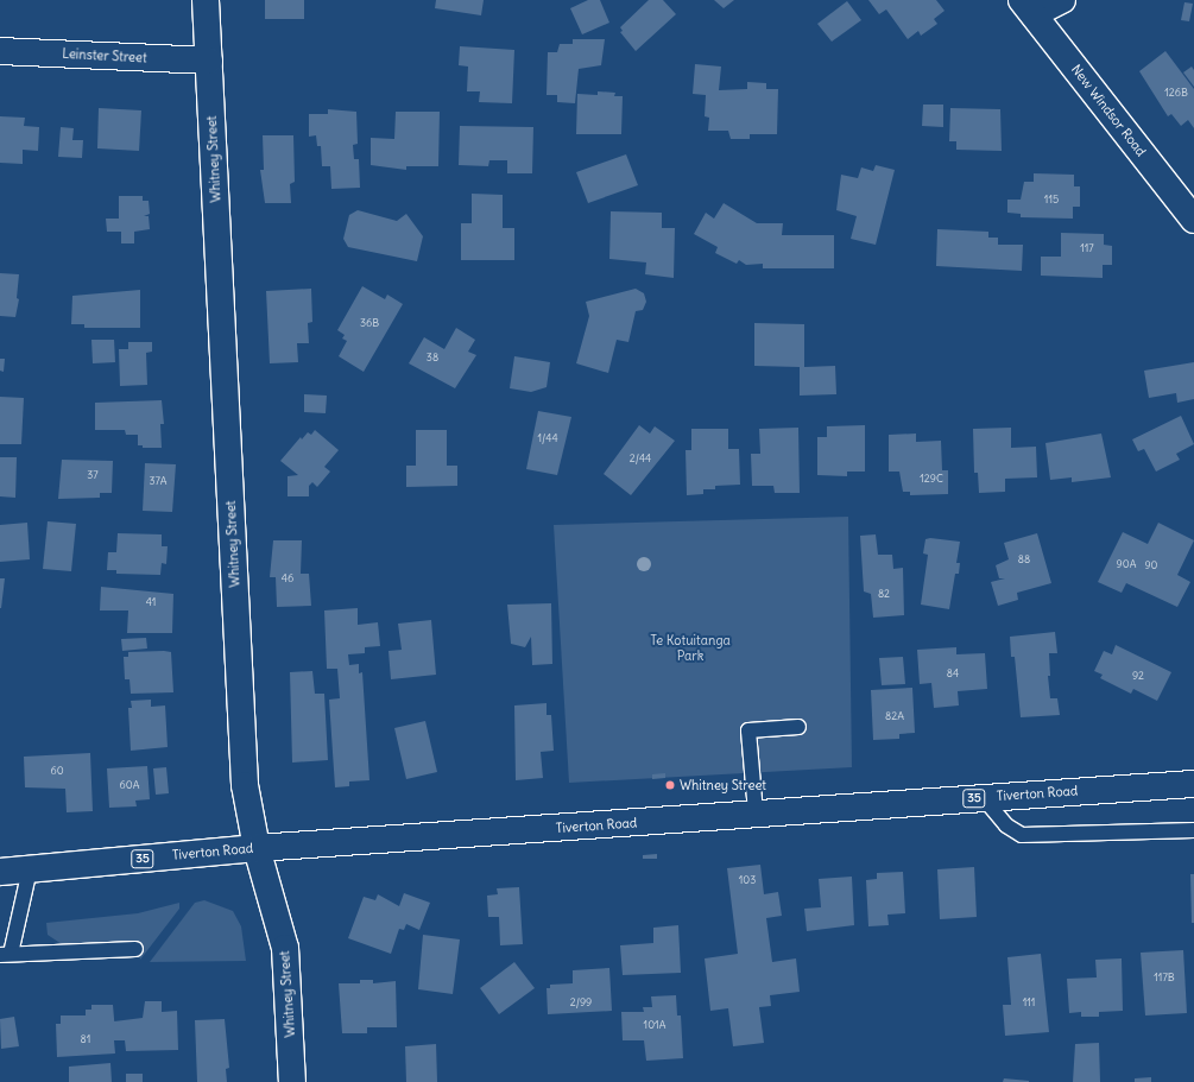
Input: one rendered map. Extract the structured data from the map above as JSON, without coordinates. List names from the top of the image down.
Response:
{
  "streets": {
    "main road": [
      "Leinster Street",
      "New Windsor Road",
      "Whitney Street",
      "Tiverton Road",
      "35"
    ]
  },
  "crossings": [
    ["Leinster Street", "Whitney Street"],
    ["Whitney Street", "Tiverton Road"]
  ],
  "parks": ["Te Kotuitanga Park"],
  "places": ["Whitney Street"],
  "house_numbers": [
    "126B",
    "115",
    "117",
    "36B",
    "38",
    "1/44",
    "2/44",
    "37",
    "129C",
    "37A",
    "88",
    "90A",
    "90",
    "46",
    "82",
    "41",
    "84",
    "92",
    "82A",
    "60",
    "60A",
    "103",
    "117B",
    "2/99",
    "111",
    "101A",
    "81"
  ]
}
